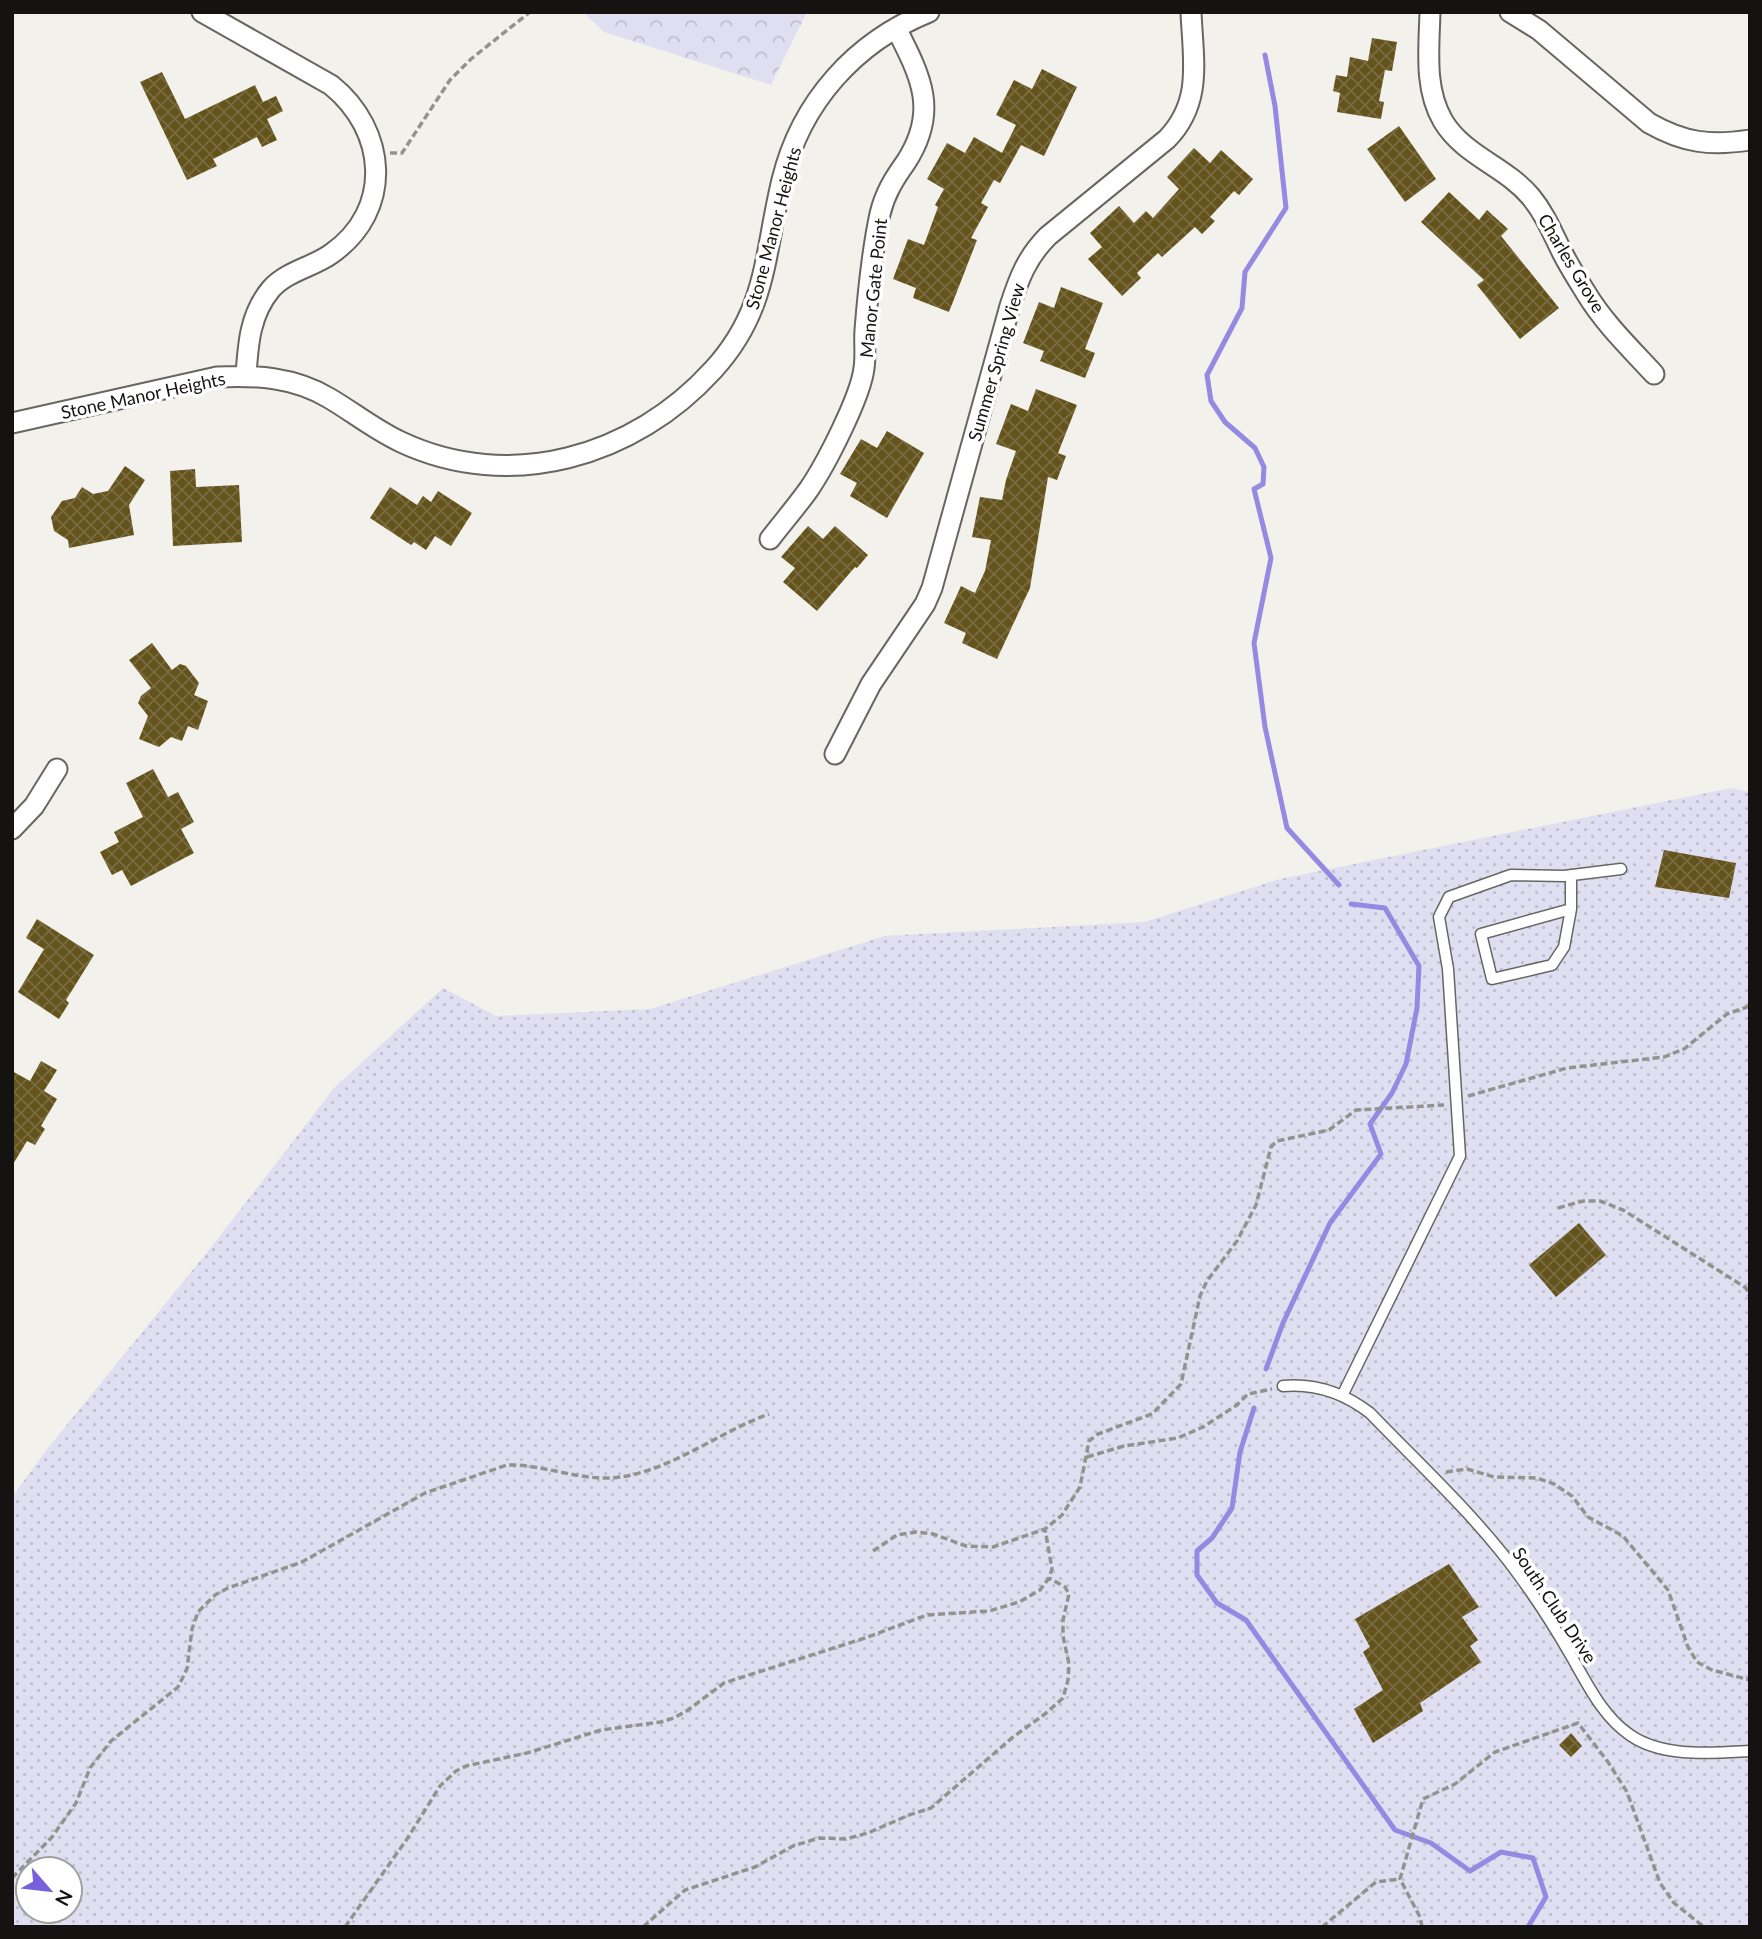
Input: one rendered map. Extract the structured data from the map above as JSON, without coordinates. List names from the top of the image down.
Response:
{
  "streets": {
    "street": [
      "Stone Manor Heights",
      "Charles Grove",
      "Manor Gate Point",
      "Summer Spring View"
    ],
    "lane": ["South Club Drive"]
  },
  "crossings": [
    ["Stone Manor Heights", "Manor Gate Point"]
  ],
  "north": "bottom right"
}
